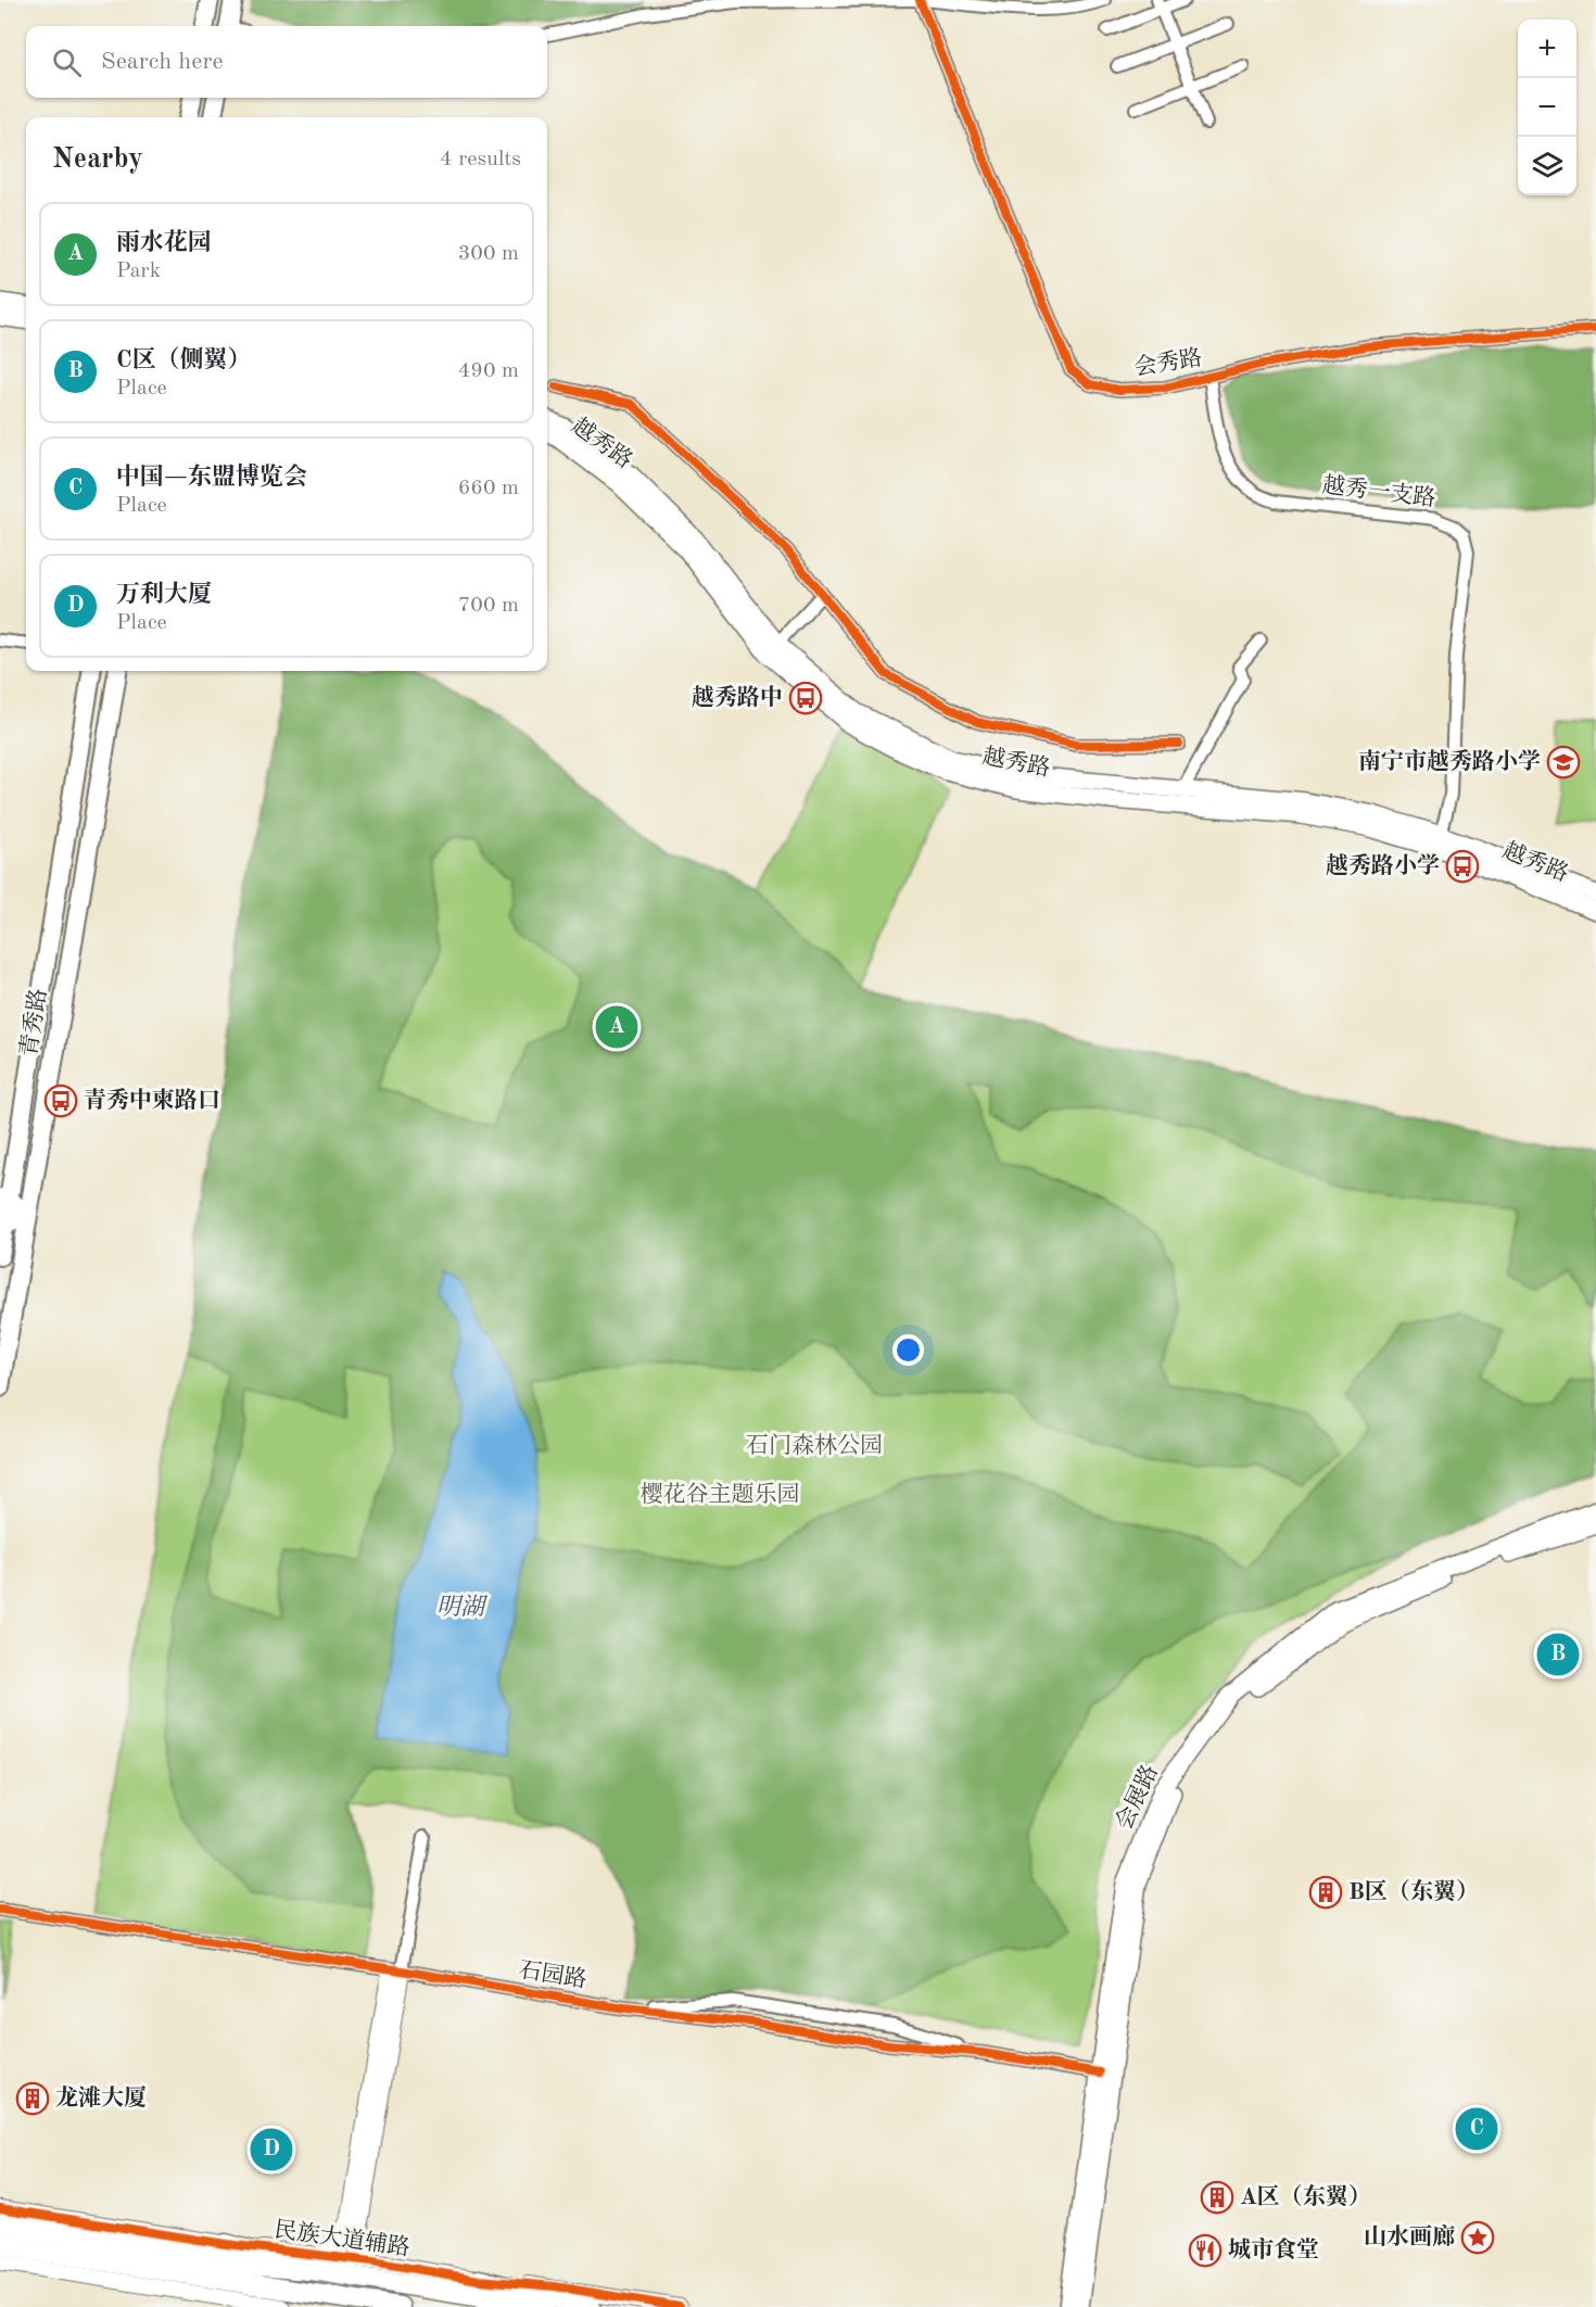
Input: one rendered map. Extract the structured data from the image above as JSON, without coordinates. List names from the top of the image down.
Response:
{
  "streets": {
    "main road": ["越秀路", "青秀路", "会展路"],
    "street": [
      "会秀路",
      "越秀一支路",
      "石园路",
      "民族大道辅路"
    ]
  },
  "crossings": [
    ["会秀路", "越秀一支路"],
    ["越秀路", "越秀一支路"],
    ["会展路", "石园路"]
  ],
  "water": ["明湖"],
  "parks": ["石门森林公园", "樱花谷主题乐园"],
  "places": {
    "bus stop": ["越秀路中", "越秀路小学", "青秀中柬路口"],
    "school or university": ["南宁市越秀路小学"],
    "building": ["B区（东翼）", "龙滩大厦", "A区（东翼）"],
    "place": ["山水画廊"],
    "restaurant": ["城市食堂"]
  },
  "page": {
    "map_buttons": ["+", "−"],
    "search": "Search here",
    "heading": ["Nearby", "4 results"],
    "list": [
      {
        "mark": "A",
        "name": "雨水花园",
        "note": "Park",
        "value": "300 m"
      },
      {
        "mark": "B",
        "name": "C区（侧翼）",
        "note": "Place",
        "value": "490 m"
      },
      {
        "mark": "C",
        "name": "中国—东盟博览会",
        "note": "Place",
        "value": "660 m"
      },
      {
        "mark": "D",
        "name": "万利大厦",
        "note": "Place",
        "value": "700 m"
      }
    ],
    "pins": [
      "A",
      "B",
      "C",
      "D"
    ]
  }
}
